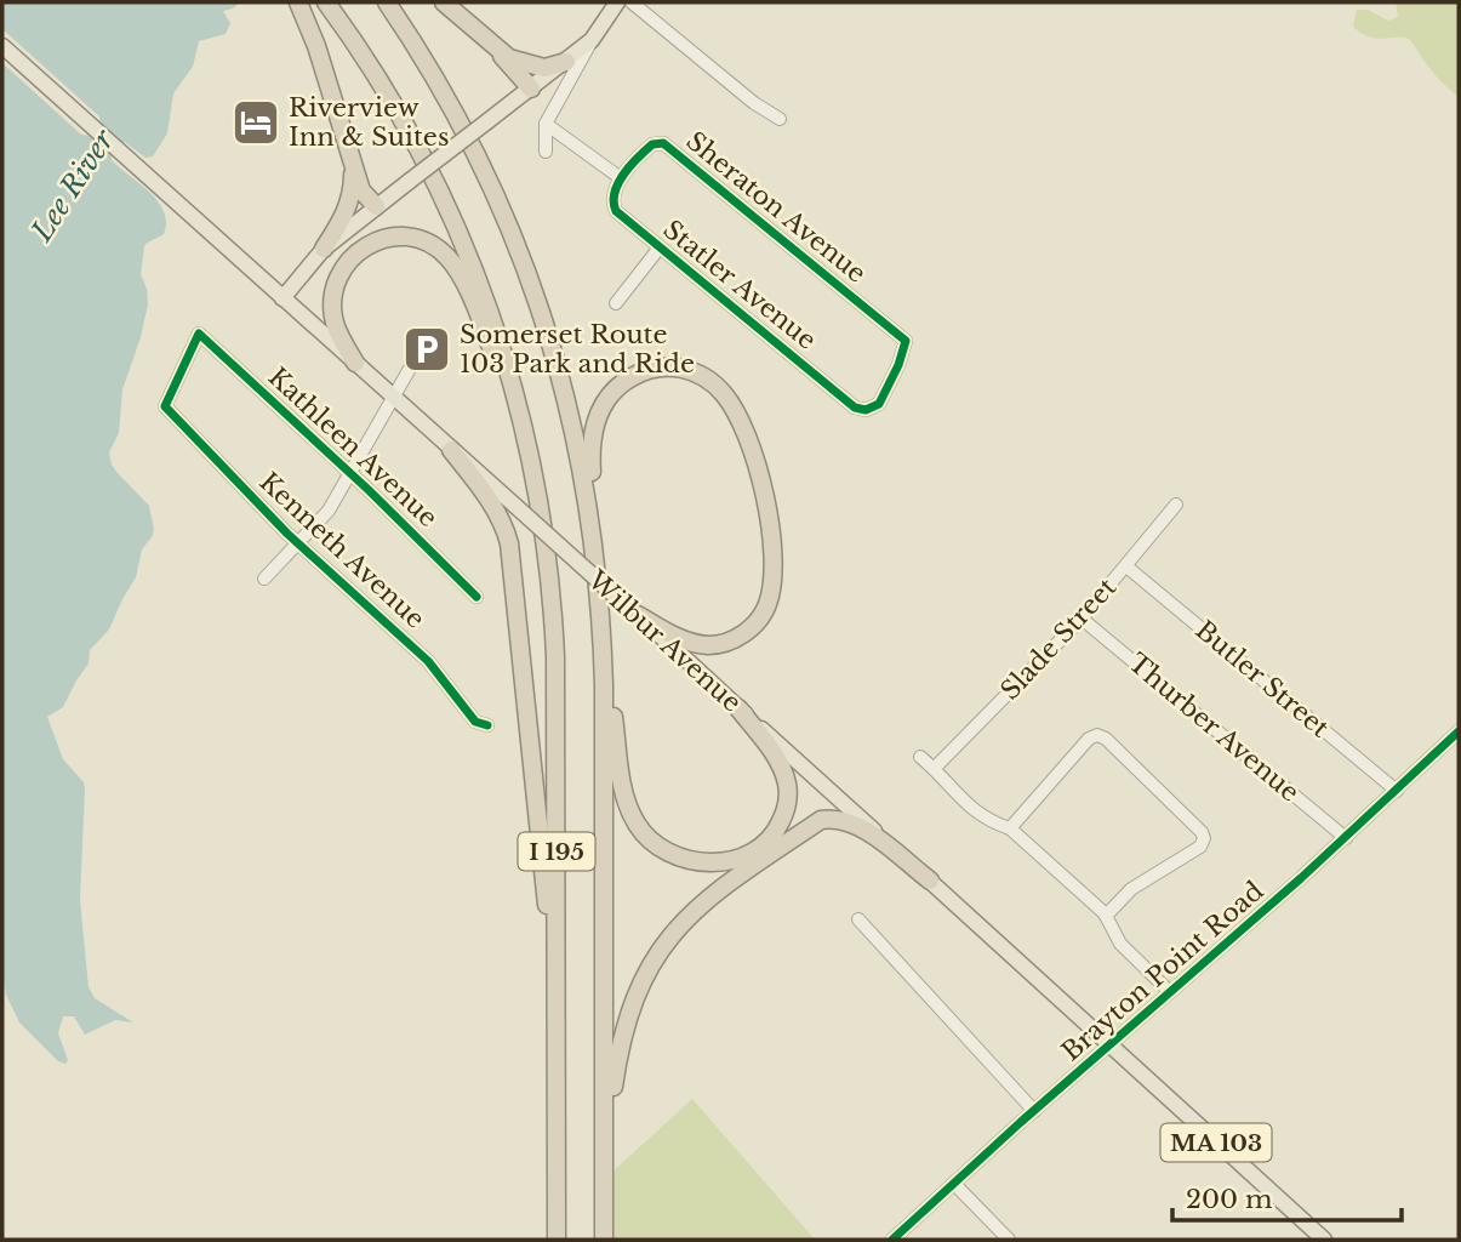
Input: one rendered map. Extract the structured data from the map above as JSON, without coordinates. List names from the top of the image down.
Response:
{
  "streets": {
    "highway": ["I 195"],
    "main road": ["Wilbur Avenue", "MA 103"],
    "street": [
      "Sheraton Avenue",
      "Statler Avenue",
      "Kathleen Avenue",
      "Kenneth Avenue",
      "Slade Street",
      "Butler Street",
      "Thurber Avenue",
      "Brayton Point Road"
    ]
  },
  "crossings": [
    ["Sheraton Avenue", "Statler Avenue"],
    ["Kathleen Avenue", "Kenneth Avenue"],
    ["Slade Street", "Butler Street"],
    ["Slade Street", "Thurber Avenue"],
    ["Wilbur Avenue", "Brayton Point Road"],
    ["Butler Street", "Brayton Point Road"],
    ["Thurber Avenue", "Brayton Point Road"]
  ],
  "water": ["Lee River"],
  "places": {
    "hotel": ["Riverview Inn & Suites"],
    "parking": ["Somerset Route 103 Park and Ride"]
  },
  "scale_bar": "200 m"
}
